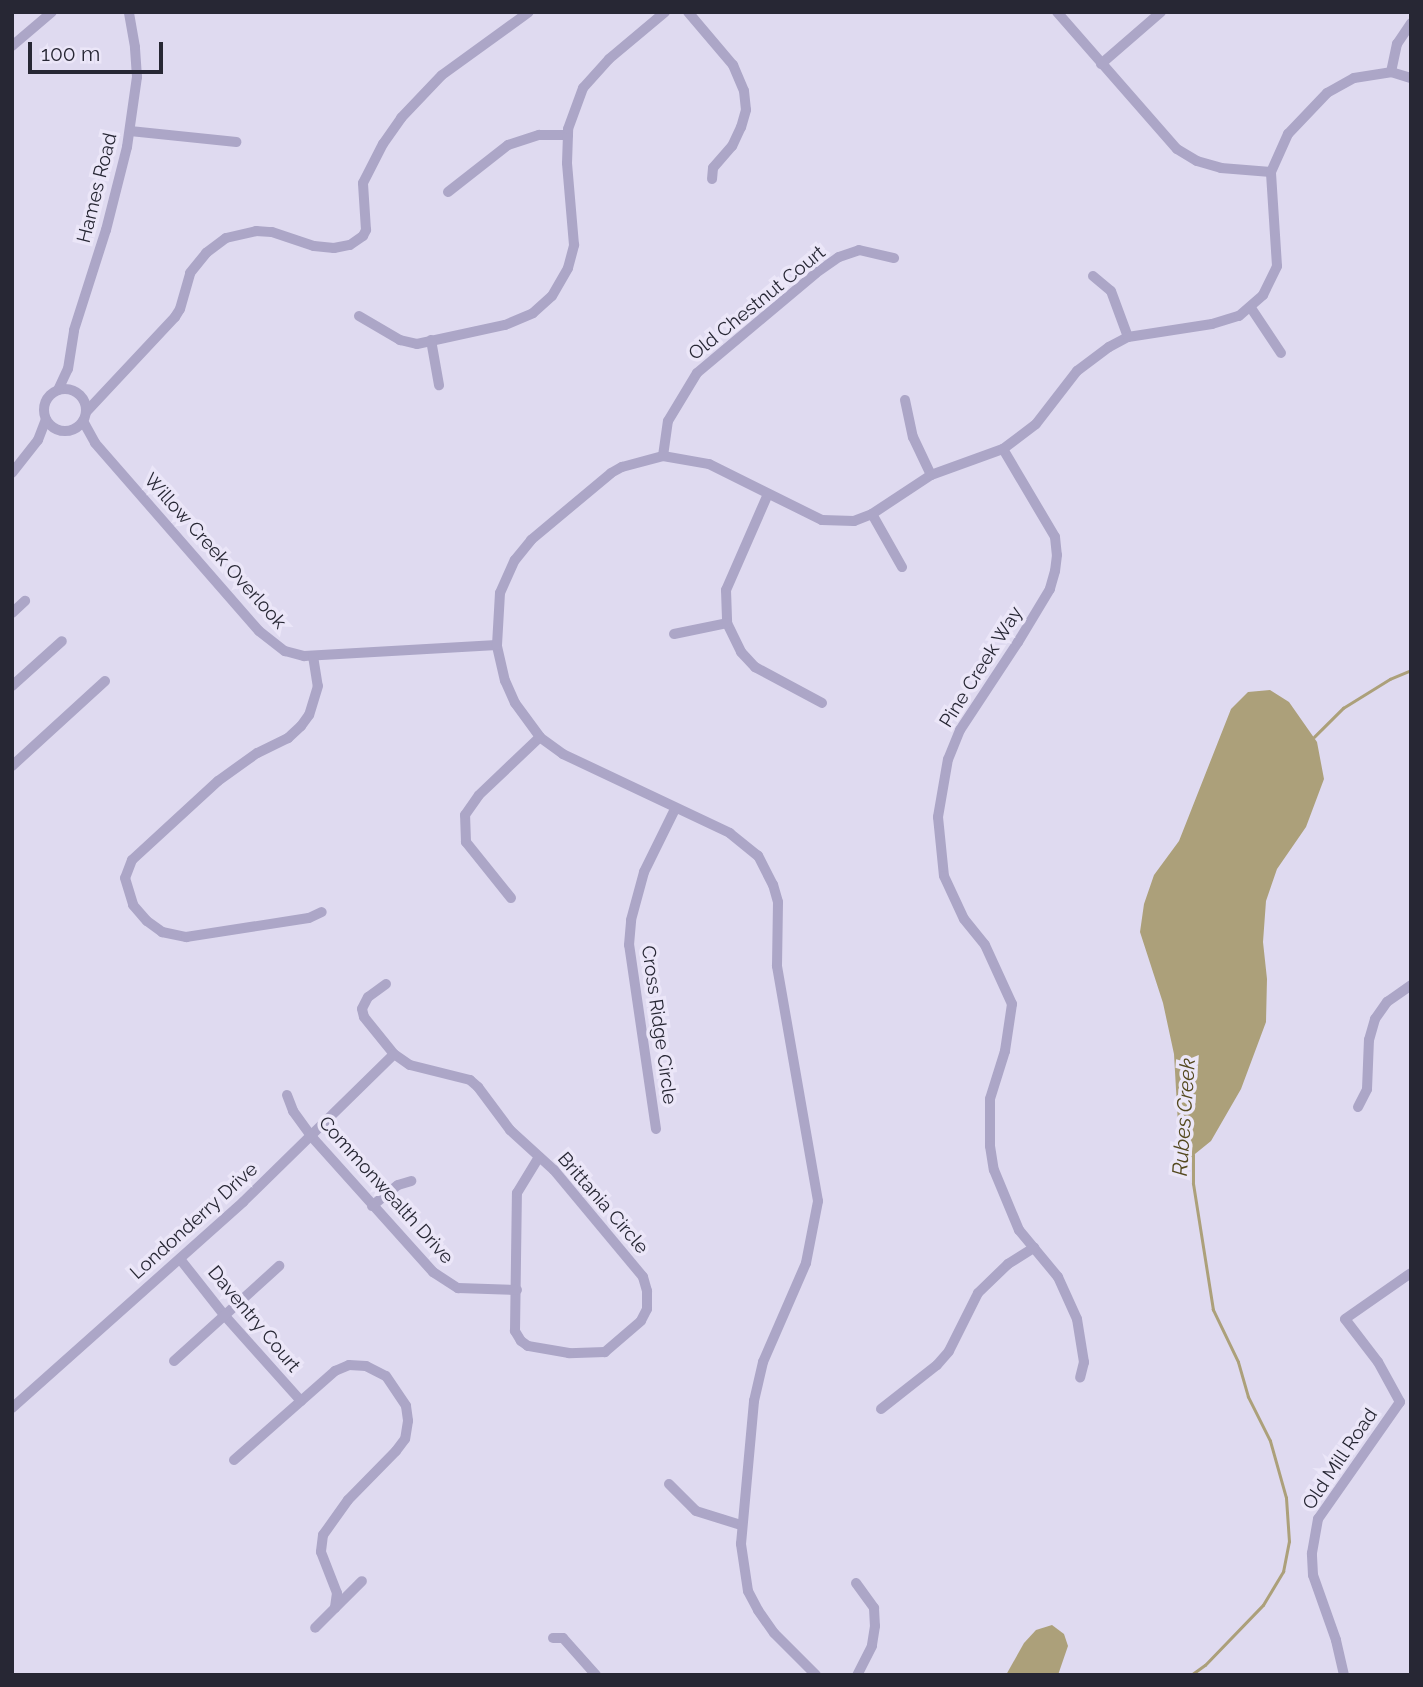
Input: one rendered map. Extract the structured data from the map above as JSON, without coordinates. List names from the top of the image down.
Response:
{
  "streets": {
    "street": [
      "Hames Road",
      "Old Chestnut Court",
      "Willow Creek Overlook",
      "Pine Creek Way",
      "Cross Ridge Circle",
      "Commonwealth Drive",
      "Brittania Circle",
      "Londonderry Drive",
      "Daventry Court",
      "Old Mill Road"
    ]
  },
  "crossings": [
    ["Hames Road", "Willow Creek Overlook"],
    ["Commonwealth Drive", "Brittania Circle"],
    ["Commonwealth Drive", "Londonderry Drive"],
    ["Brittania Circle", "Londonderry Drive"],
    ["Londonderry Drive", "Daventry Court"]
  ],
  "water": ["Rubes Creek"],
  "scale_bar": "100 m"
}
